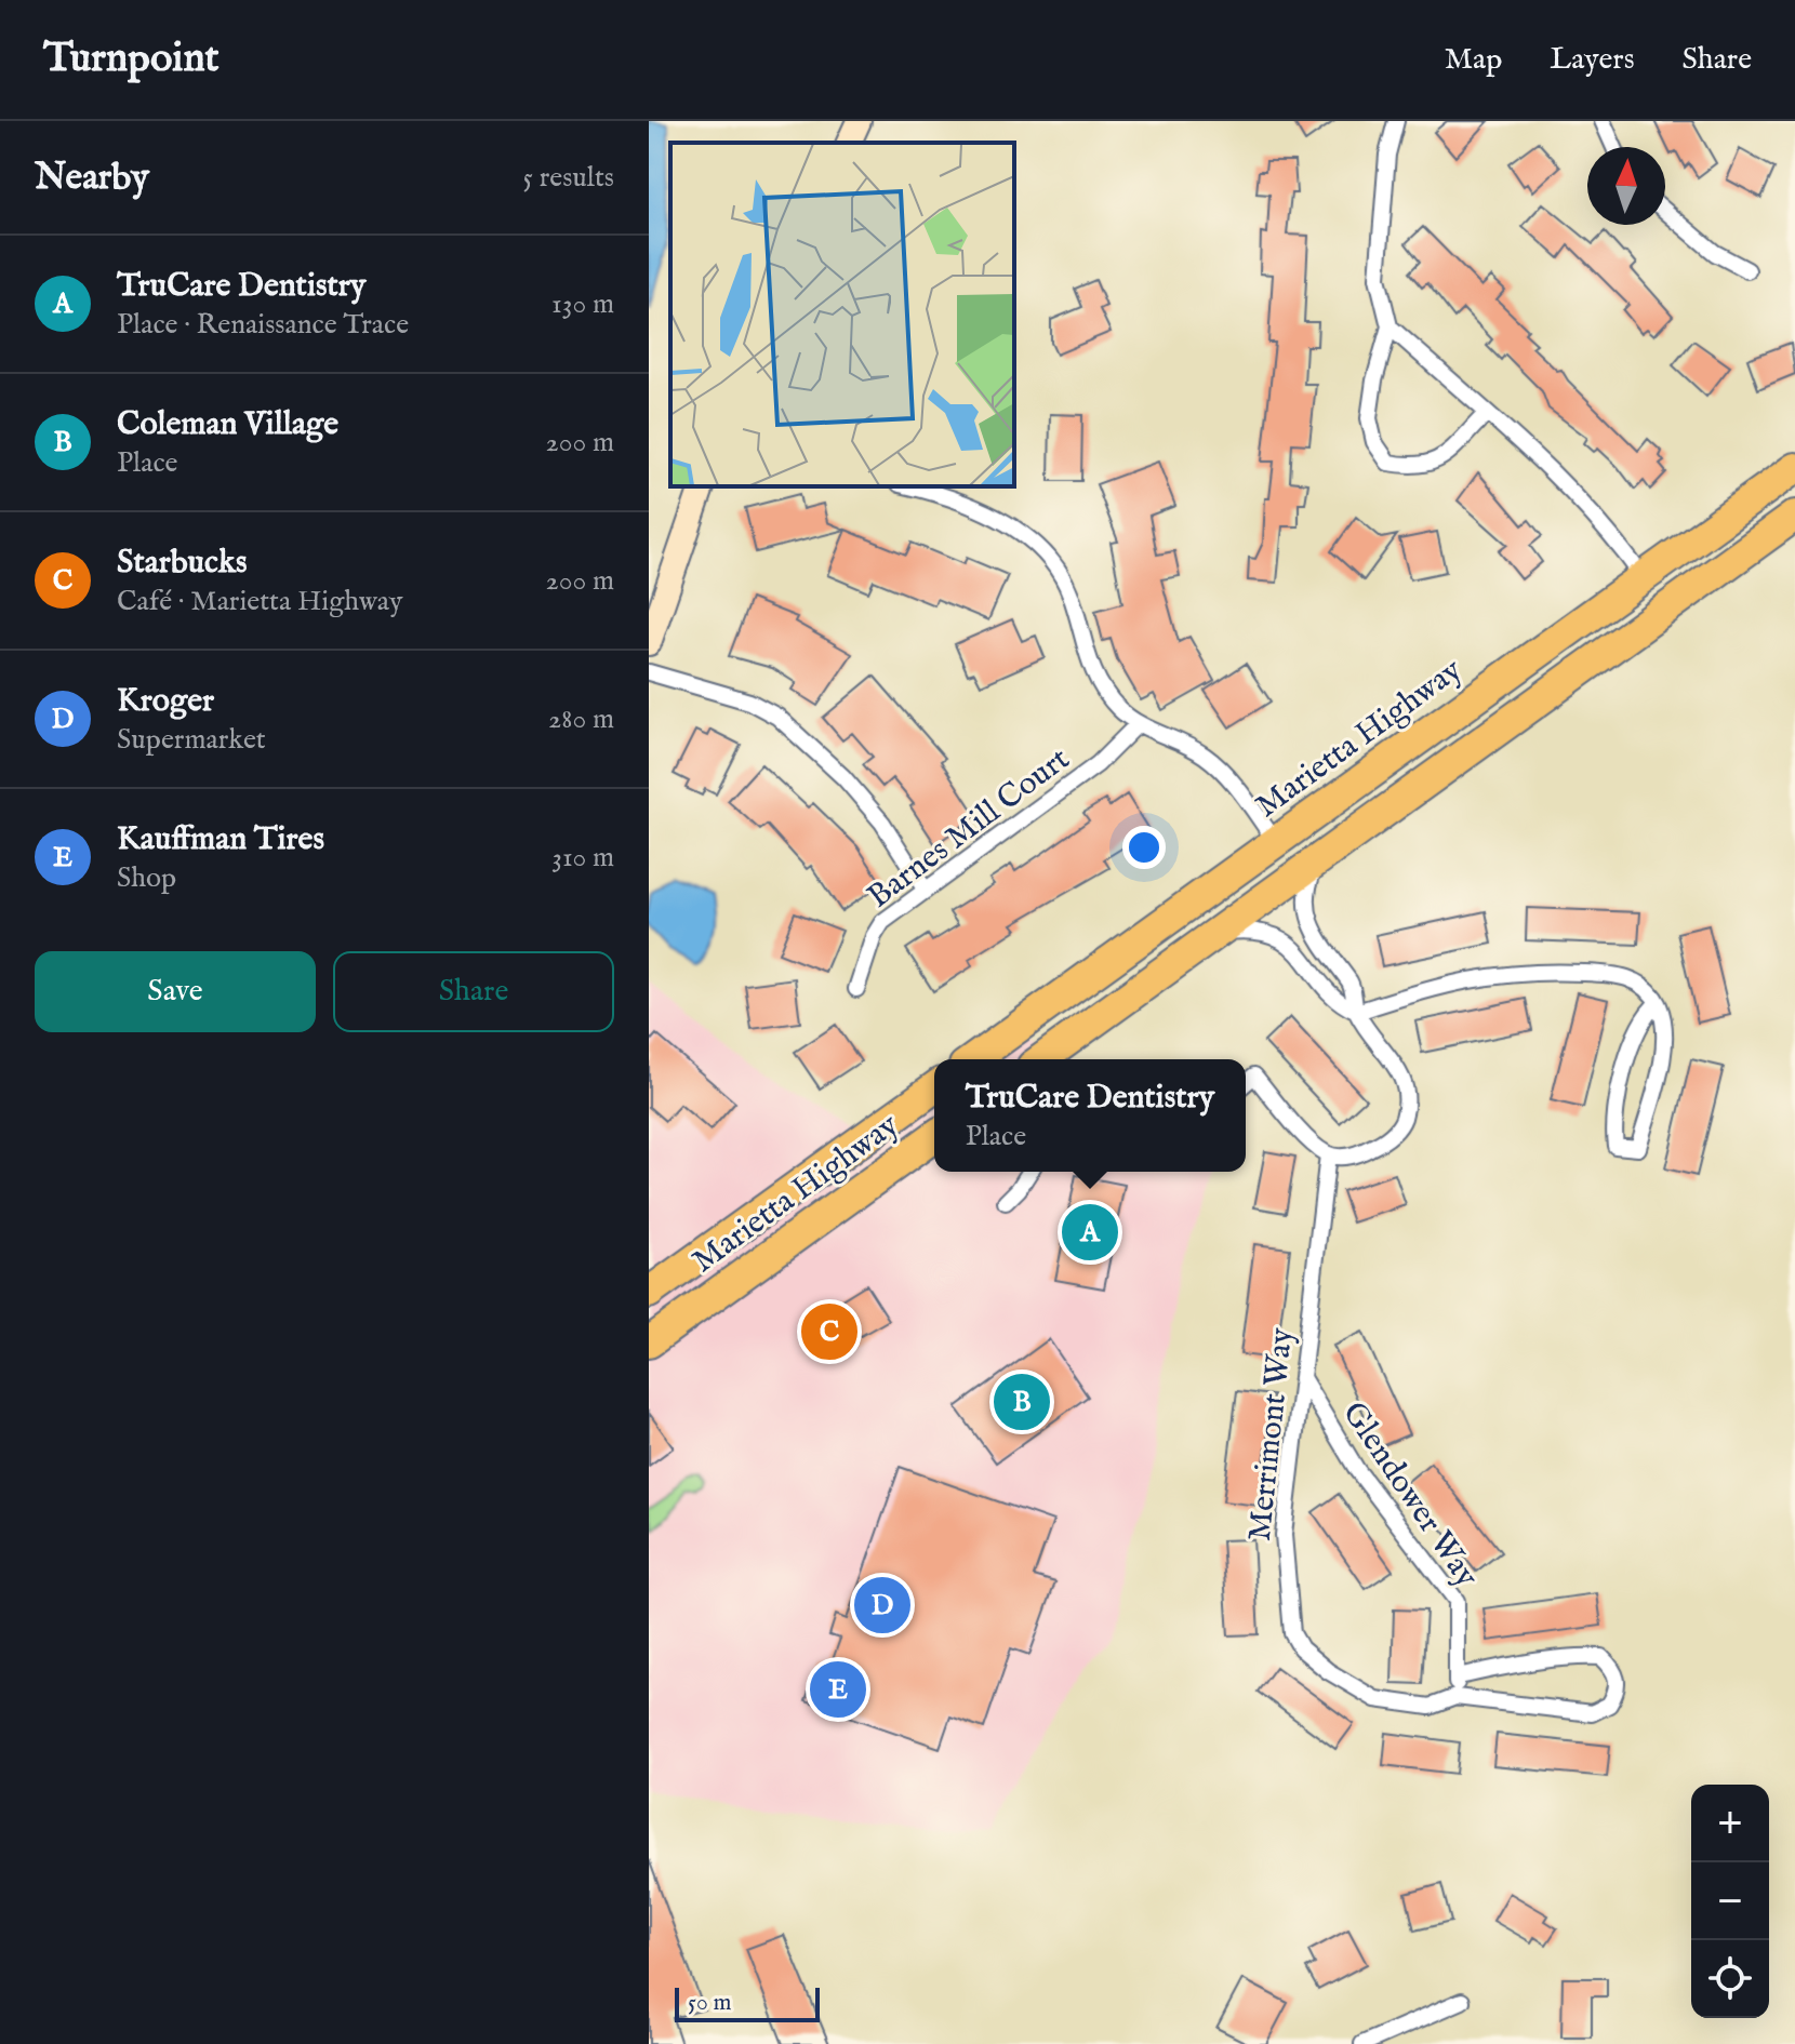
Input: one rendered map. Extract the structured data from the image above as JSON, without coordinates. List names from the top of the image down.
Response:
{
  "streets": {
    "highway": ["Marietta Highway"],
    "street": ["Barnes Mill Court", "Merrimont Way", "Glendower Way"]
  },
  "crossings": [
    ["Merrimont Way", "Glendower Way"]
  ],
  "scale_bar": "50 m",
  "north": "top",
  "page": {
    "header": "Turnpoint",
    "nav": ["Map", "Layers", "Share"],
    "heading": ["Nearby", "5 results"],
    "list": [
      {
        "mark": "A",
        "name": "TruCare Dentistry",
        "note": "Place · Renaissance Trace",
        "value": "130 m"
      },
      {
        "mark": "B",
        "name": "Coleman Village",
        "note": "Place",
        "value": "200 m"
      },
      {
        "mark": "C",
        "name": "Starbucks",
        "note": "Café · Marietta Highway",
        "value": "200 m"
      },
      {
        "mark": "D",
        "name": "Kroger",
        "note": "Supermarket",
        "value": "280 m"
      },
      {
        "mark": "E",
        "name": "Kauffman Tires",
        "note": "Shop",
        "value": "310 m"
      }
    ],
    "buttons": ["Save", "Share"],
    "popup": ["TruCare Dentistry", "Place"],
    "pins": [
      "A",
      "C",
      "B",
      "D",
      "E"
    ],
    "map_buttons": ["+", "−"],
    "scale": "50 m"
  }
}
